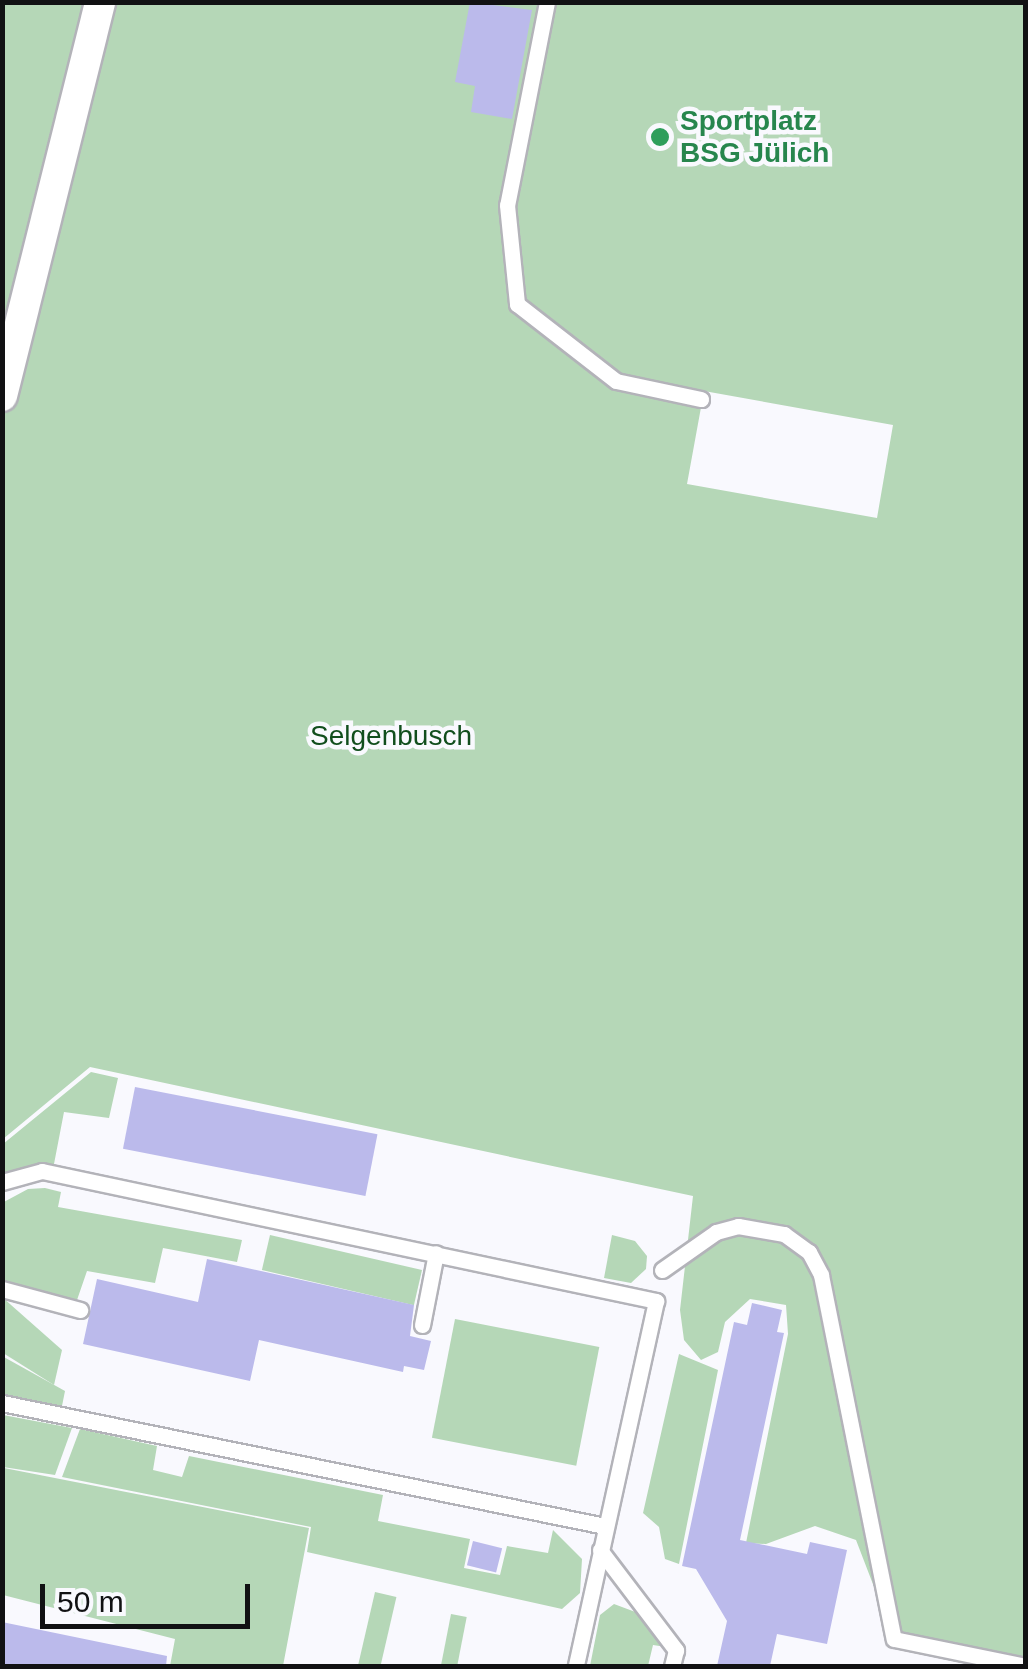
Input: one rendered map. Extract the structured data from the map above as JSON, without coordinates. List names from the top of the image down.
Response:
{
  "parks": ["Selgenbusch"],
  "places": ["Sportplatz BSG Jülich"],
  "scale_bar": "50 m"
}
